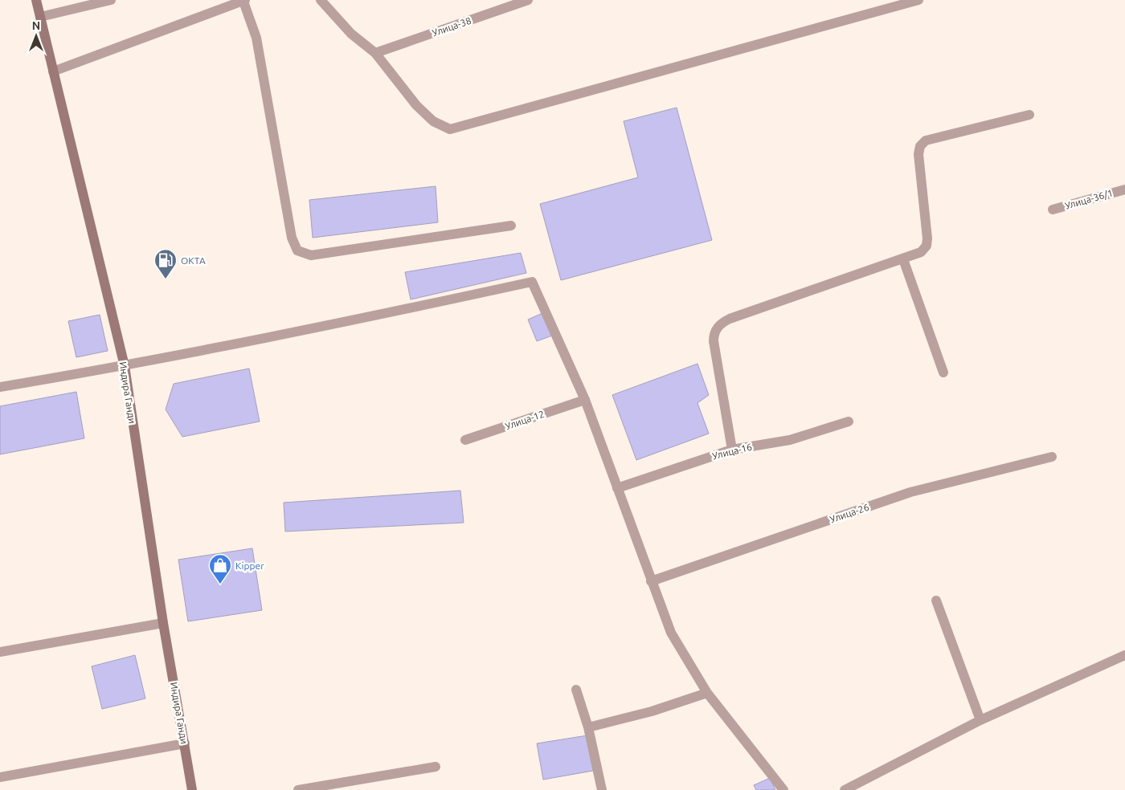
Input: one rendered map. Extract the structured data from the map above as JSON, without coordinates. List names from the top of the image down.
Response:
{
  "streets": {
    "street": [
      "Улица-38",
      "Улица-36/1",
      "Индира Ганди",
      "Улица-12",
      "Улица-16",
      "Улица-26"
    ]
  },
  "places": {
    "fuel station": ["ОКТА"],
    "shop": ["Kipper"]
  },
  "north": "top"
}
